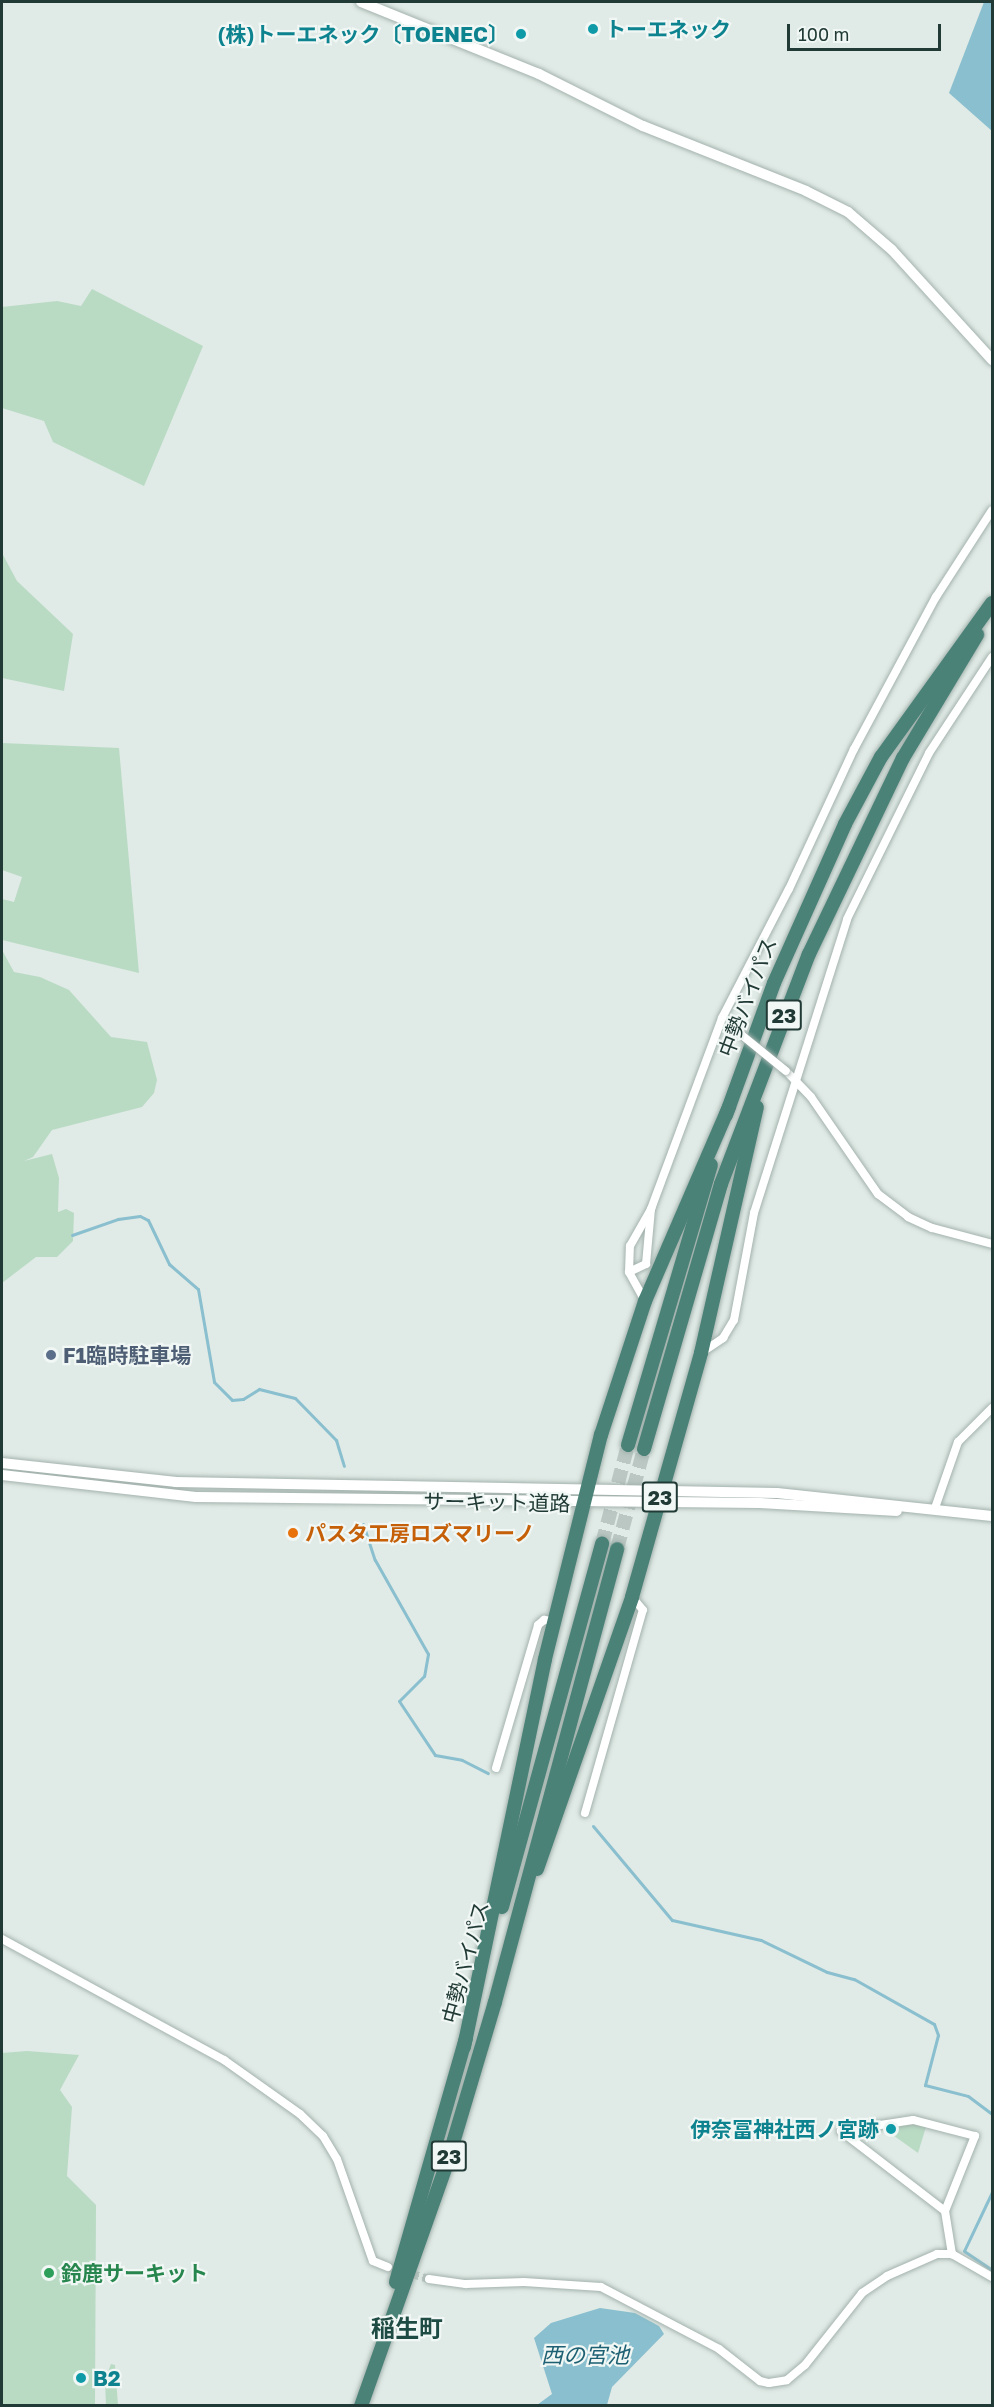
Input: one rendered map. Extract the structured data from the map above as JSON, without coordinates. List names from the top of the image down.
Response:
{
  "streets": {
    "highway": ["中勢バイパス", "23"],
    "street": ["サーキット道路"]
  },
  "crossings": [
    ["中勢バイパス", "23"],
    ["23", "サーキット道路"]
  ],
  "districts": ["稲生町"],
  "water": ["西の宮池"],
  "places": [
    "トーエネック",
    "(株)トーエネック〔TOENEC〕",
    "F1臨時駐車場",
    "パスタ工房ロズマリーノ",
    "伊奈冨神社西ノ宮跡",
    "鈴鹿サーキット",
    "B2"
  ],
  "scale_bar": "100 m"
}
